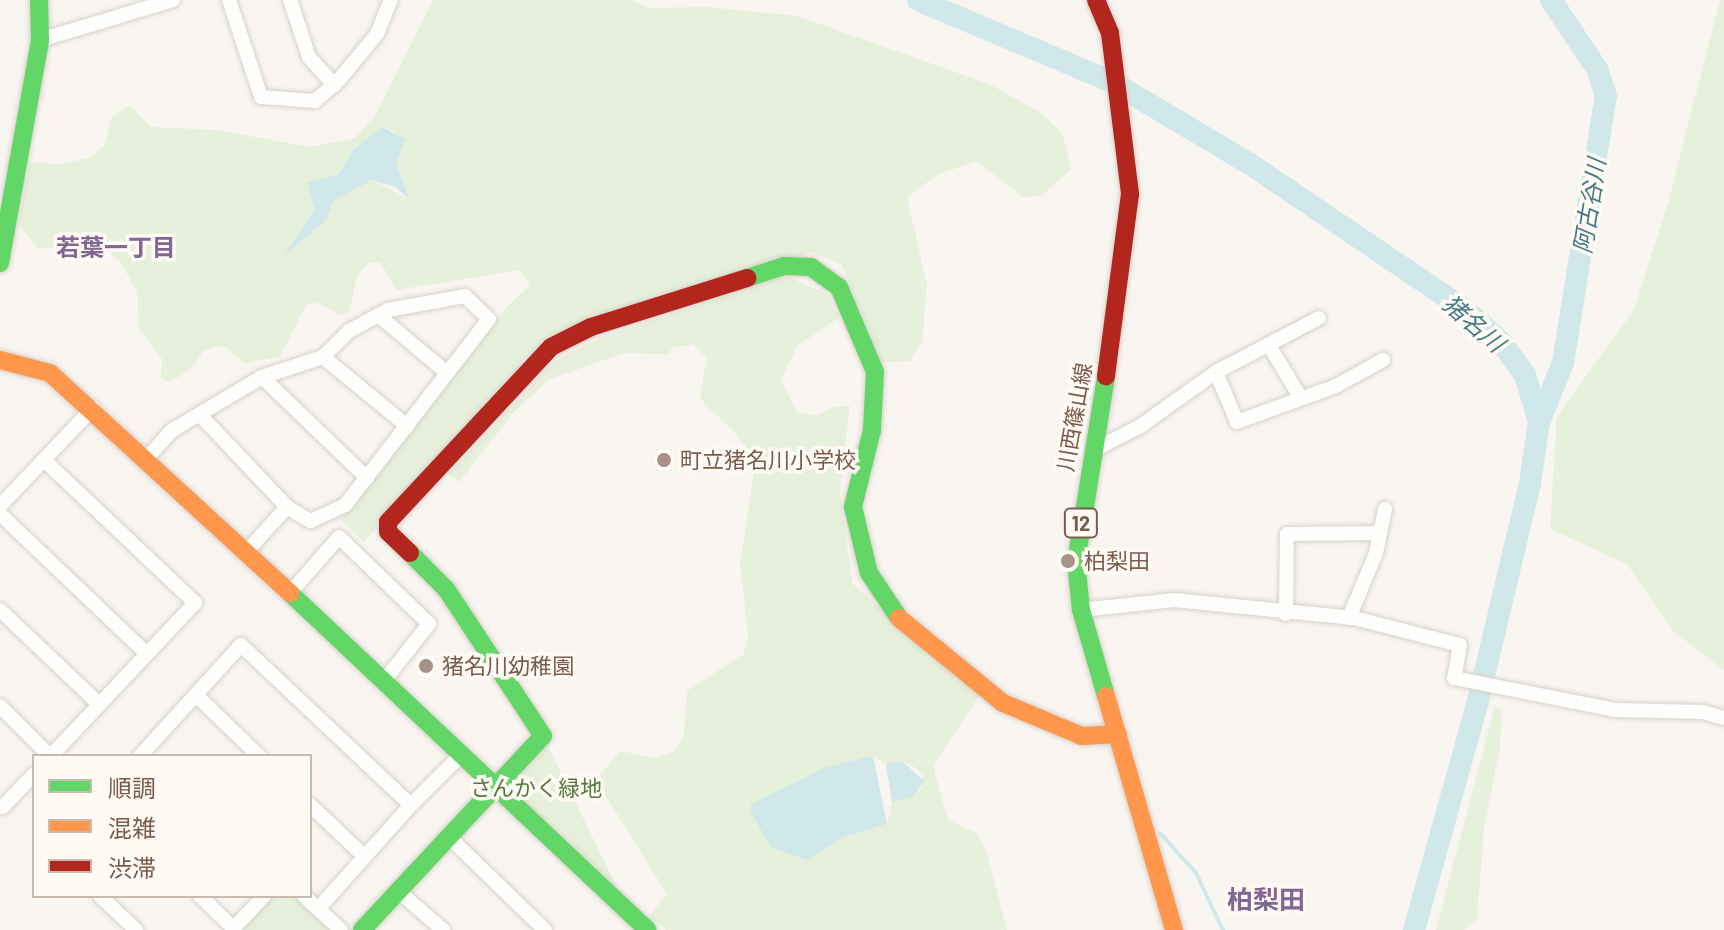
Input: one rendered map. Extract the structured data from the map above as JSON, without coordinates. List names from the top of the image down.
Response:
{
  "streets": {
    "street": ["川西篠山線", "12"]
  },
  "districts": ["若葉一丁目", "柏梨田"],
  "water": ["阿古谷川", "猪名川"],
  "parks": ["さんかく緑地"],
  "places": ["町立猪名川小学校", "柏梨田", "猪名川幼稚園"],
  "legend": ["順調", "混雑", "渋滞"]
}
